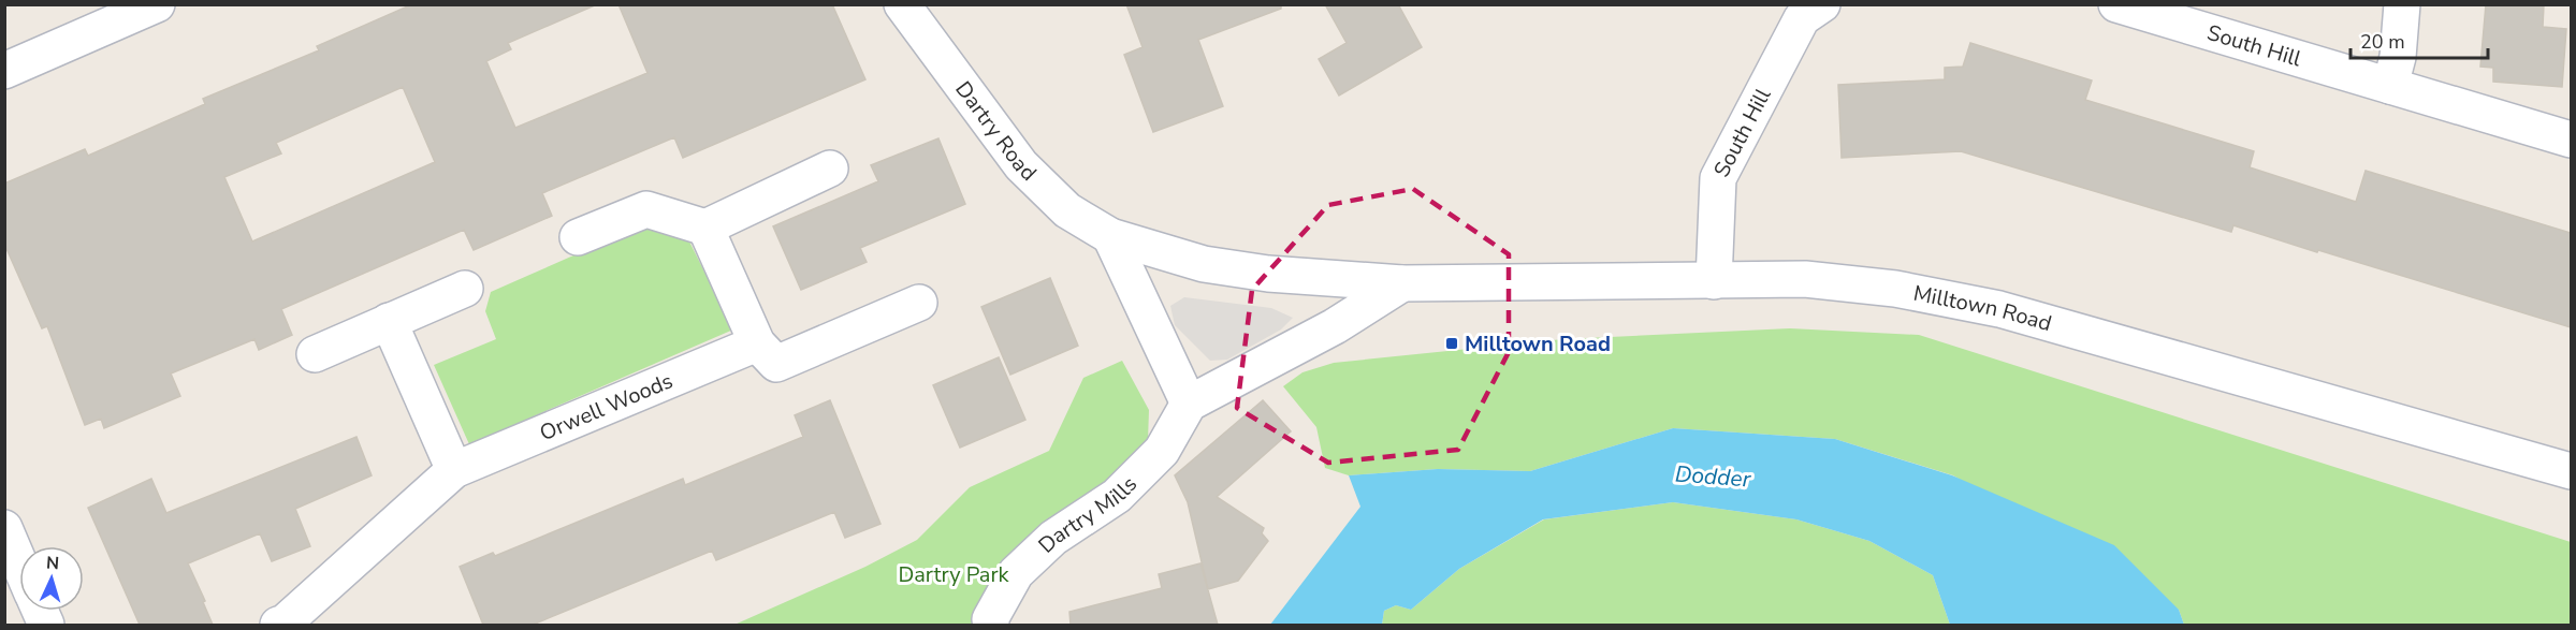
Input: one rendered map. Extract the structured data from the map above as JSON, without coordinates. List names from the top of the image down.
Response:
{
  "streets": {
    "street": [
      "South Hill",
      "Dartry Road",
      "Milltown Road",
      "Orwell Woods",
      "Dartry Mills"
    ]
  },
  "crossings": [
    ["South Hill", "Milltown Road"],
    ["Dartry Road", "Milltown Road"]
  ],
  "water": ["Dodder"],
  "parks": ["Dartry Park"],
  "places": {
    "transit": ["Milltown Road"]
  },
  "scale_bar": "20 m",
  "north": "top"
}
